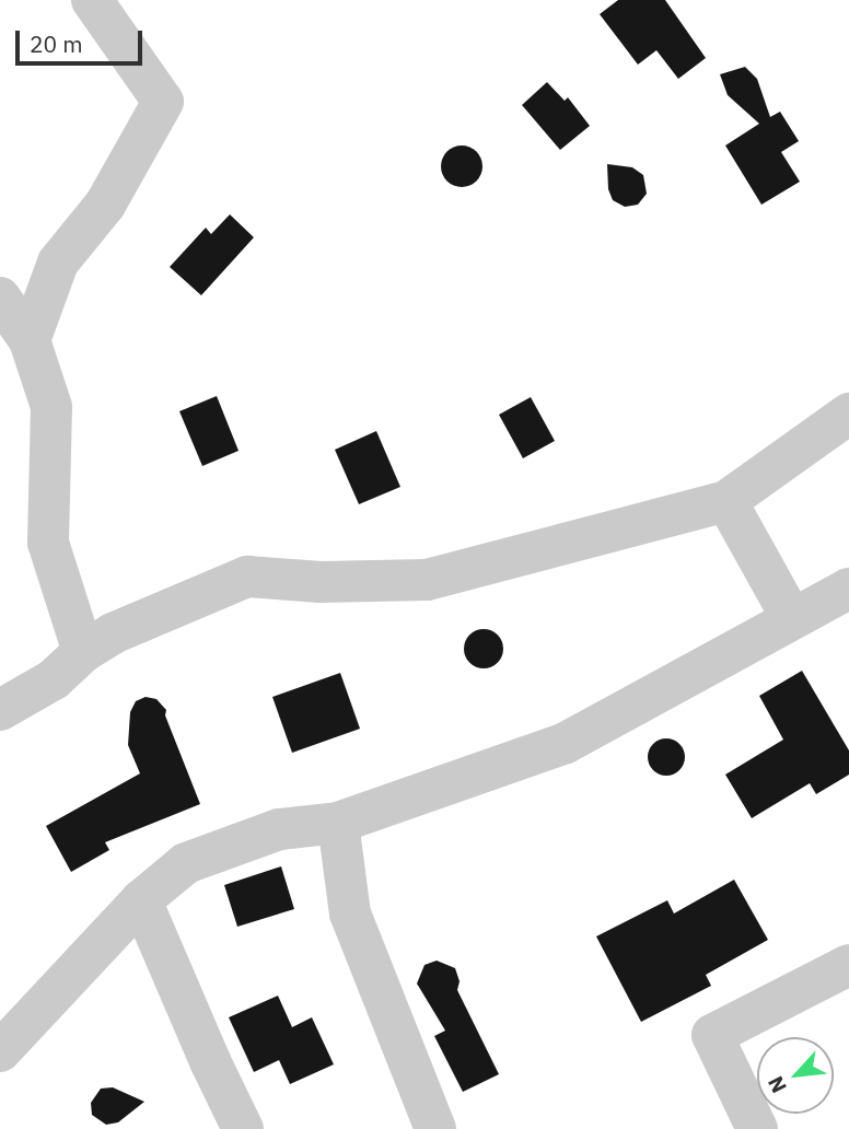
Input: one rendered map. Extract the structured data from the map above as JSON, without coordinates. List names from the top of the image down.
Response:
{
  "scale_bar": "20 m",
  "north": "bottom left"
}
